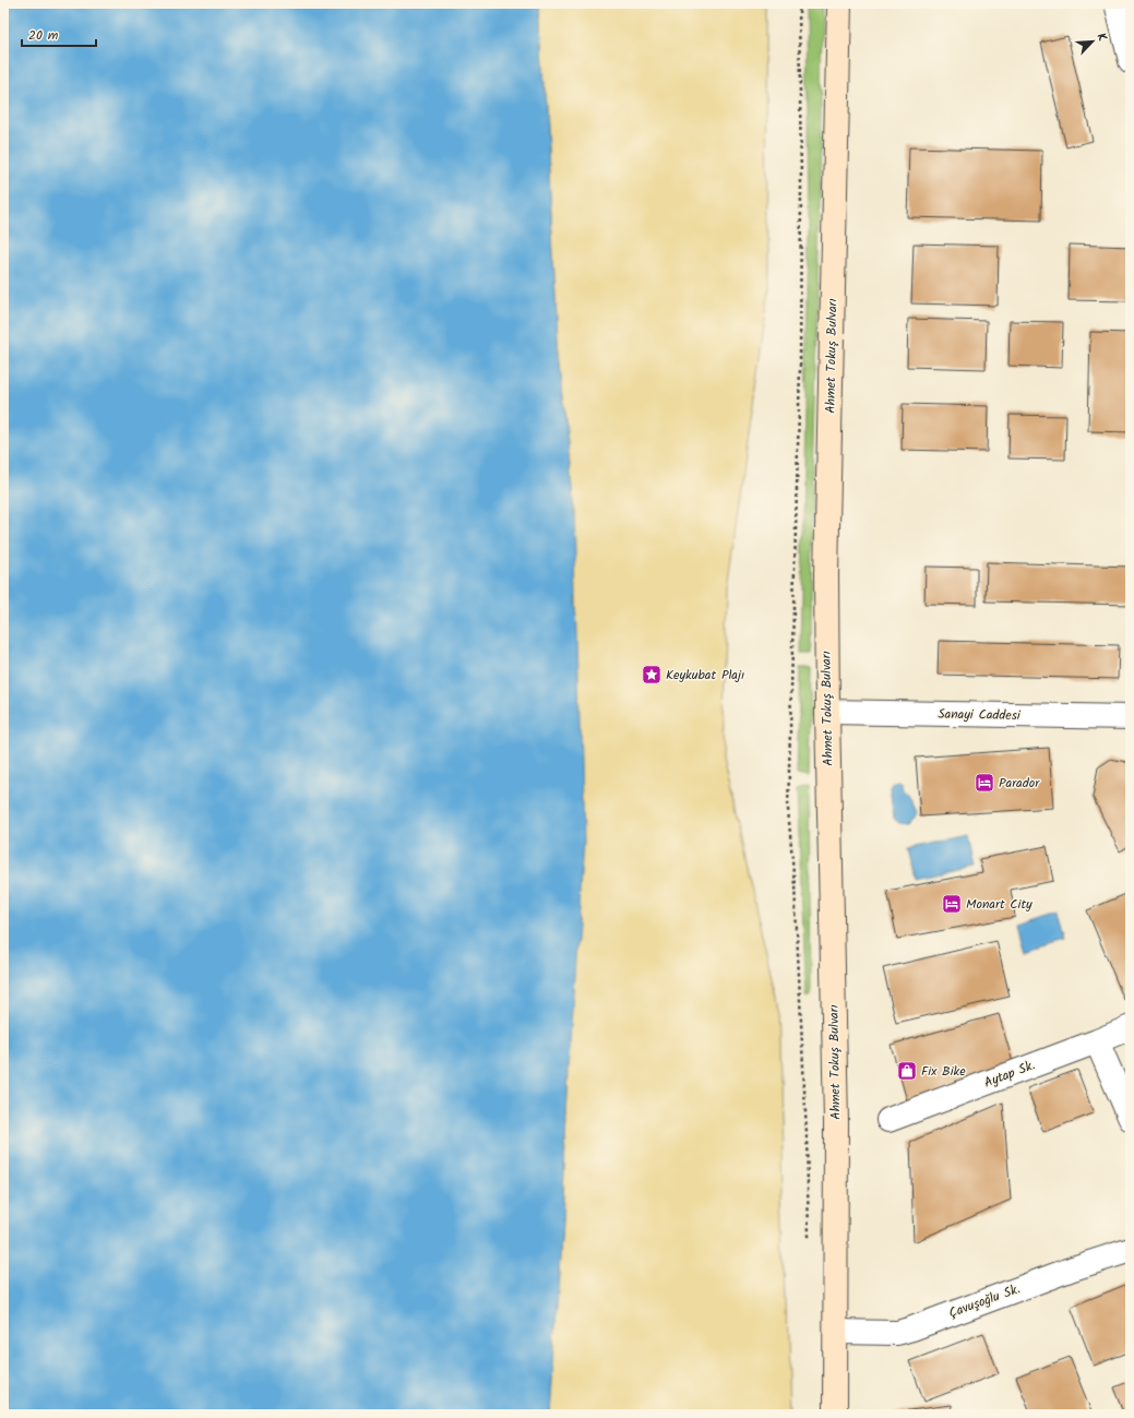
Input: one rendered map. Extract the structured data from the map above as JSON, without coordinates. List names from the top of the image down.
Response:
{
  "streets": {
    "main road": ["Ahmet Tokuş Bulvarı"],
    "street": ["Sanayi Caddesi", "Aytap Sk.", "Çavuşoğlu Sk."]
  },
  "crossings": [
    ["Ahmet Tokuş Bulvarı", "Sanayi Caddesi"],
    ["Ahmet Tokuş Bulvarı", "Çavuşoğlu Sk."]
  ],
  "places": {
    "place": ["Keykubat Plajı"],
    "hotel": ["Parador", "Monart City"],
    "shop": ["Fix Bike"]
  },
  "scale_bar": "20 m",
  "north": "top right"
}
